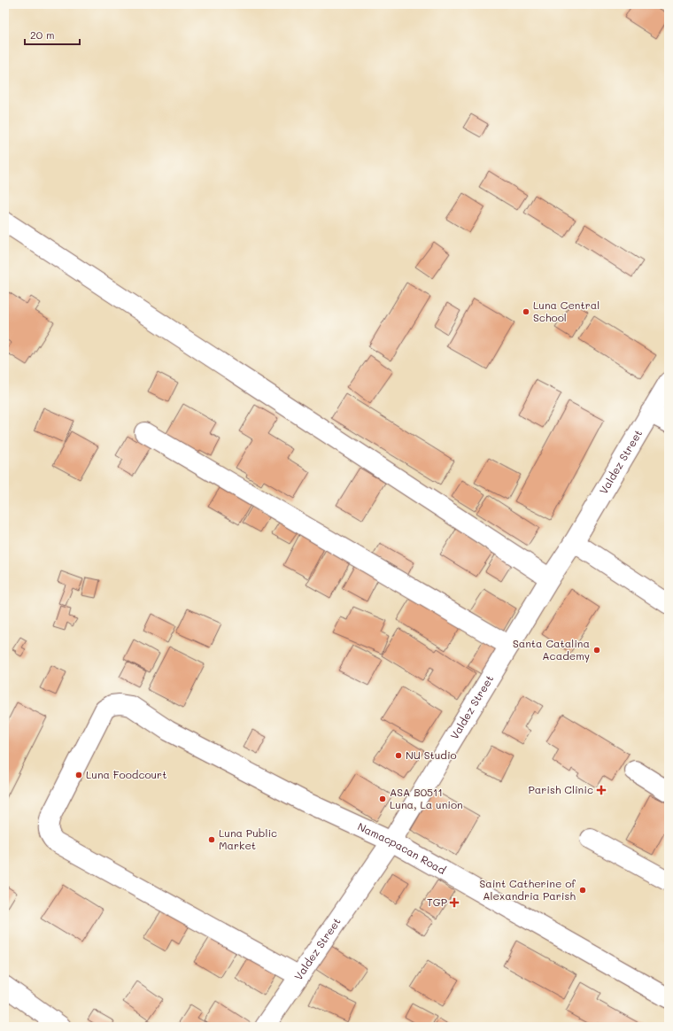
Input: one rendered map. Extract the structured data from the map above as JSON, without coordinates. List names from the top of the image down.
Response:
{
  "streets": {
    "street": ["Valdez Street", "Namacpacan Road"]
  },
  "crossings": [
    ["Valdez Street", "Namacpacan Road"]
  ],
  "places": {
    "other": [
      "Luna Central School",
      "Santa Catalina Academy",
      "NU Studio",
      "Luna Foodcourt",
      "ASA B0511 Luna, La union",
      "Luna Public Market",
      "Saint Catherine of Alexandria Parish"
    ],
    "health": ["Parish Clinic", "TGP"]
  },
  "scale_bar": "20 m"
}
